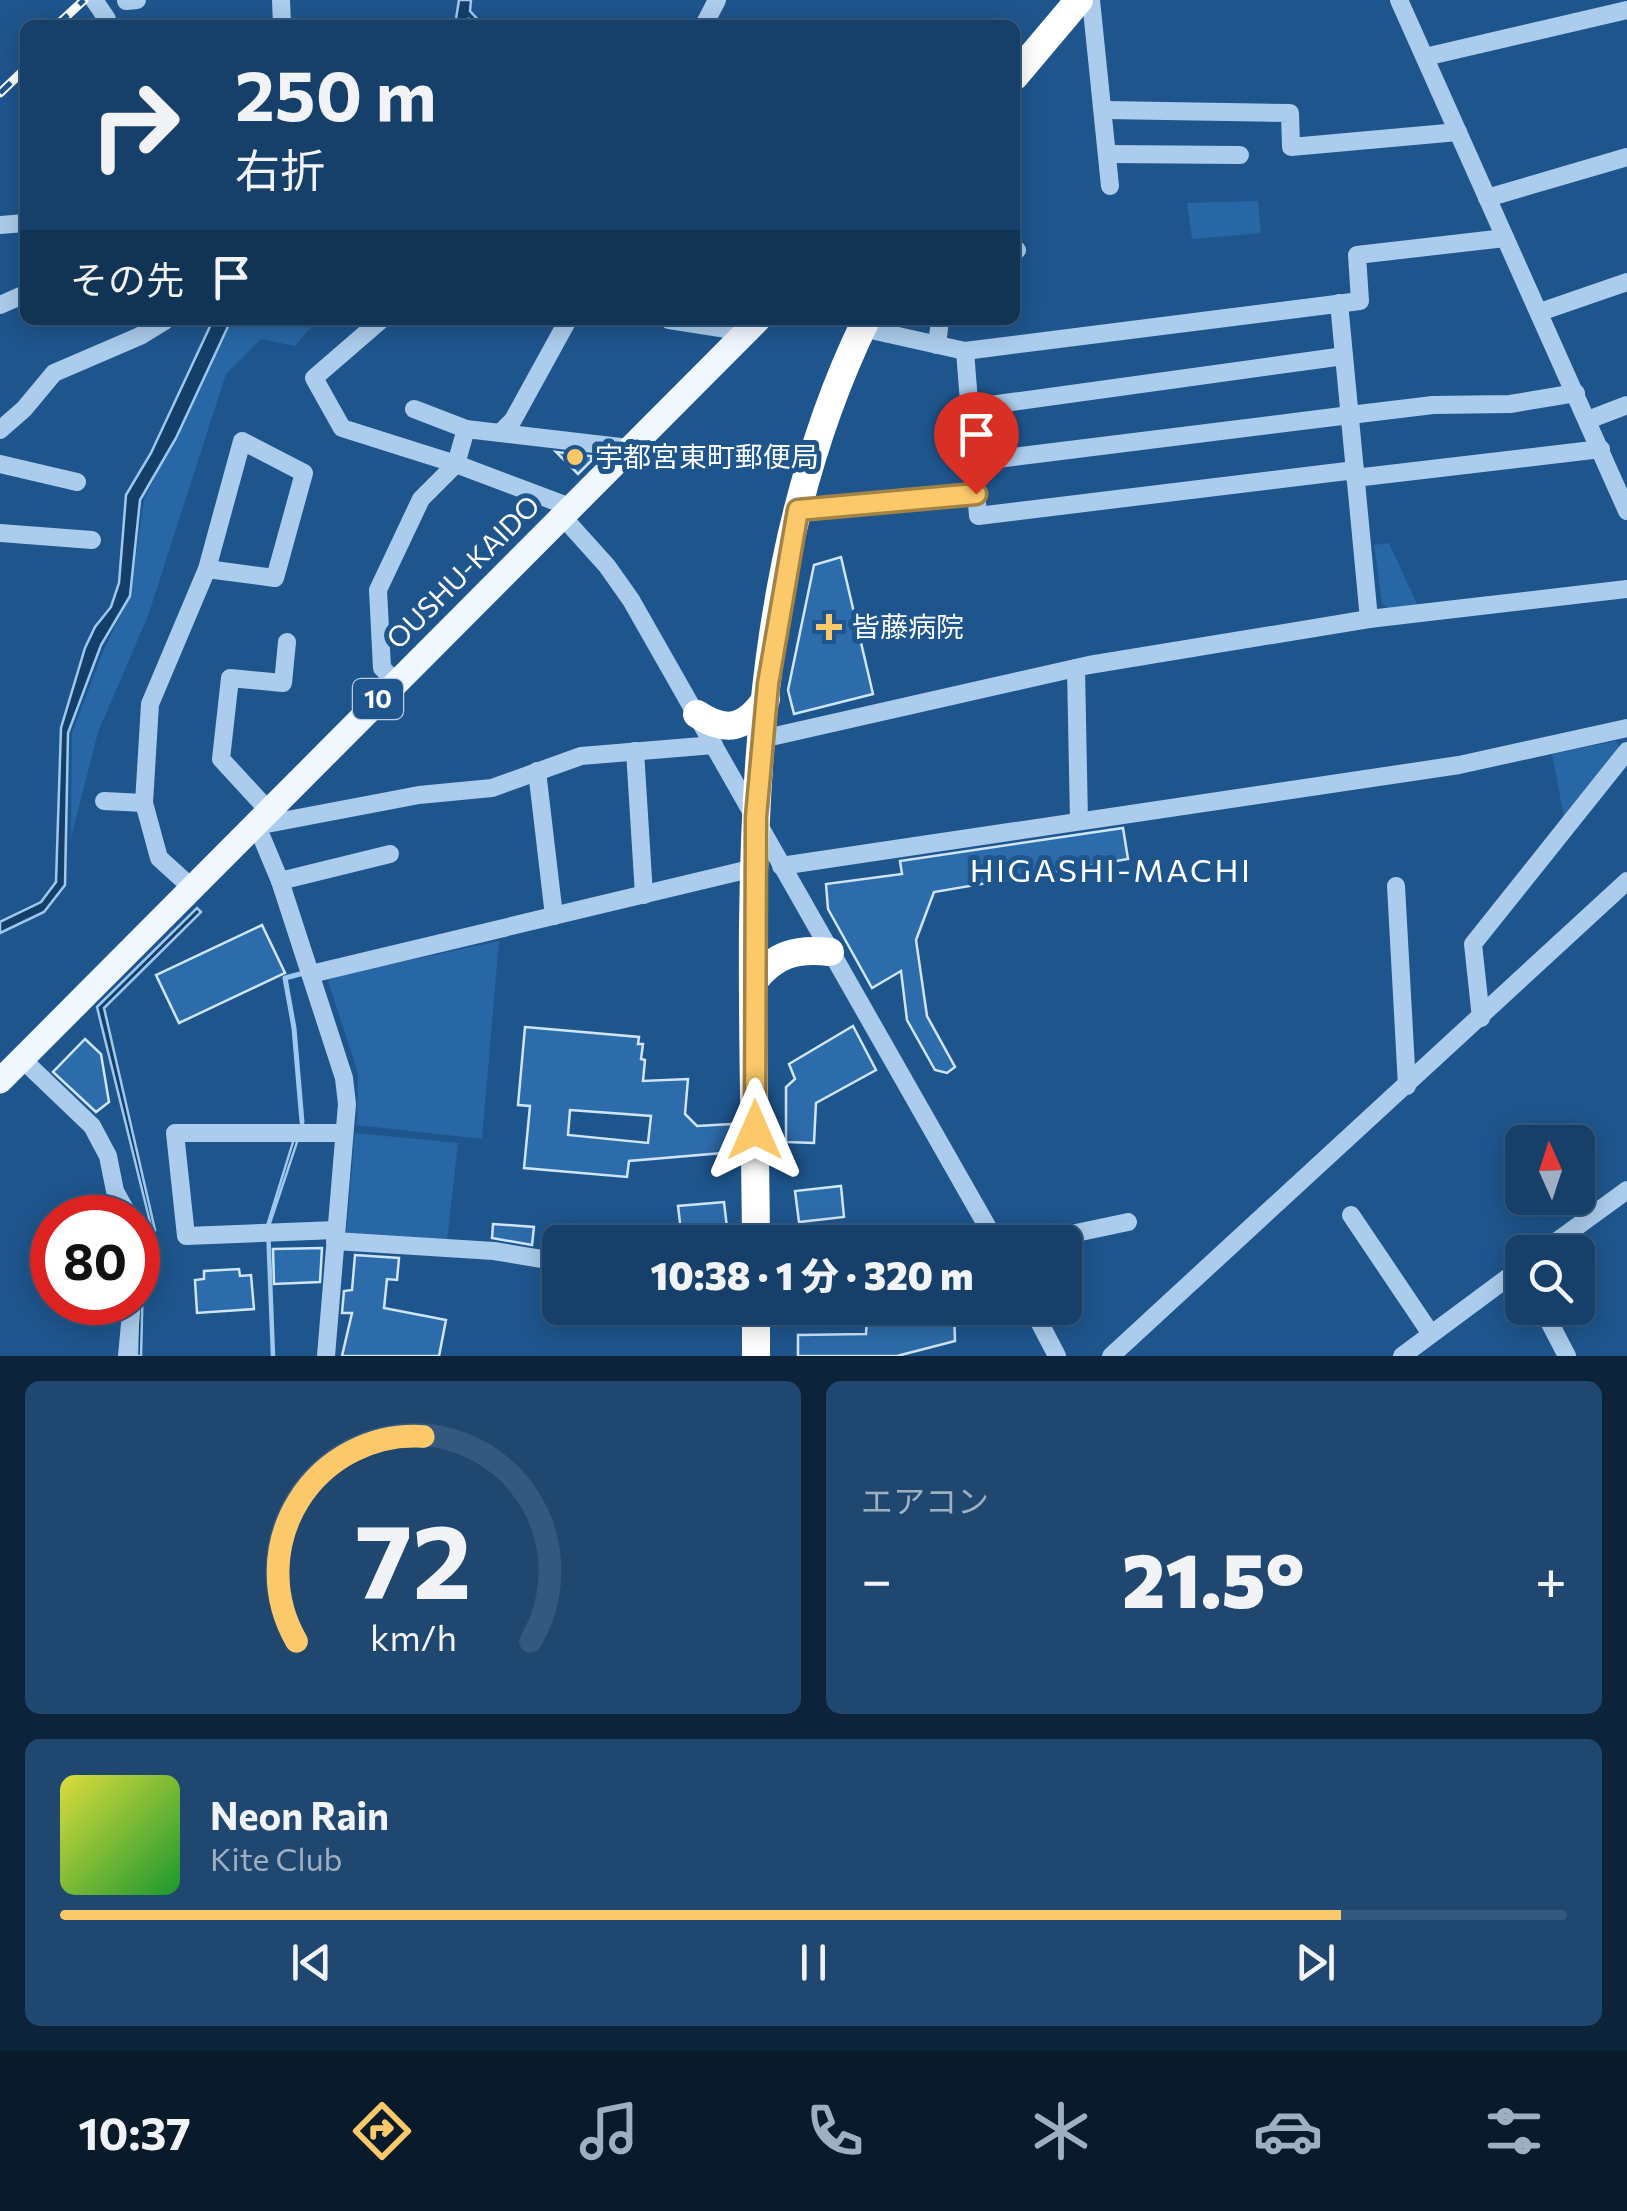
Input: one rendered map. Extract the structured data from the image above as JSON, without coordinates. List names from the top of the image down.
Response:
{
  "streets": {
    "main road": ["OUSHU-KAIDO", "10"]
  },
  "districts": ["HIGASHI-MACHI"],
  "places": {
    "other": ["宇都宮東町郵便局"],
    "health": ["皆藤病院"]
  },
  "north": "top",
  "page": {
    "turn": ["250 m", "右折"],
    "then": "その先",
    "limit": "80",
    "trip": "10:38 · 1 分 · 320 m",
    "tile": "エアコン",
    "heat": ["−", "21.5°", "+"],
    "song": ["Neon Rain", "Kite Club"],
    "tabs": "10:37",
    "gauge": ["72", "km/h"]
  }
}
